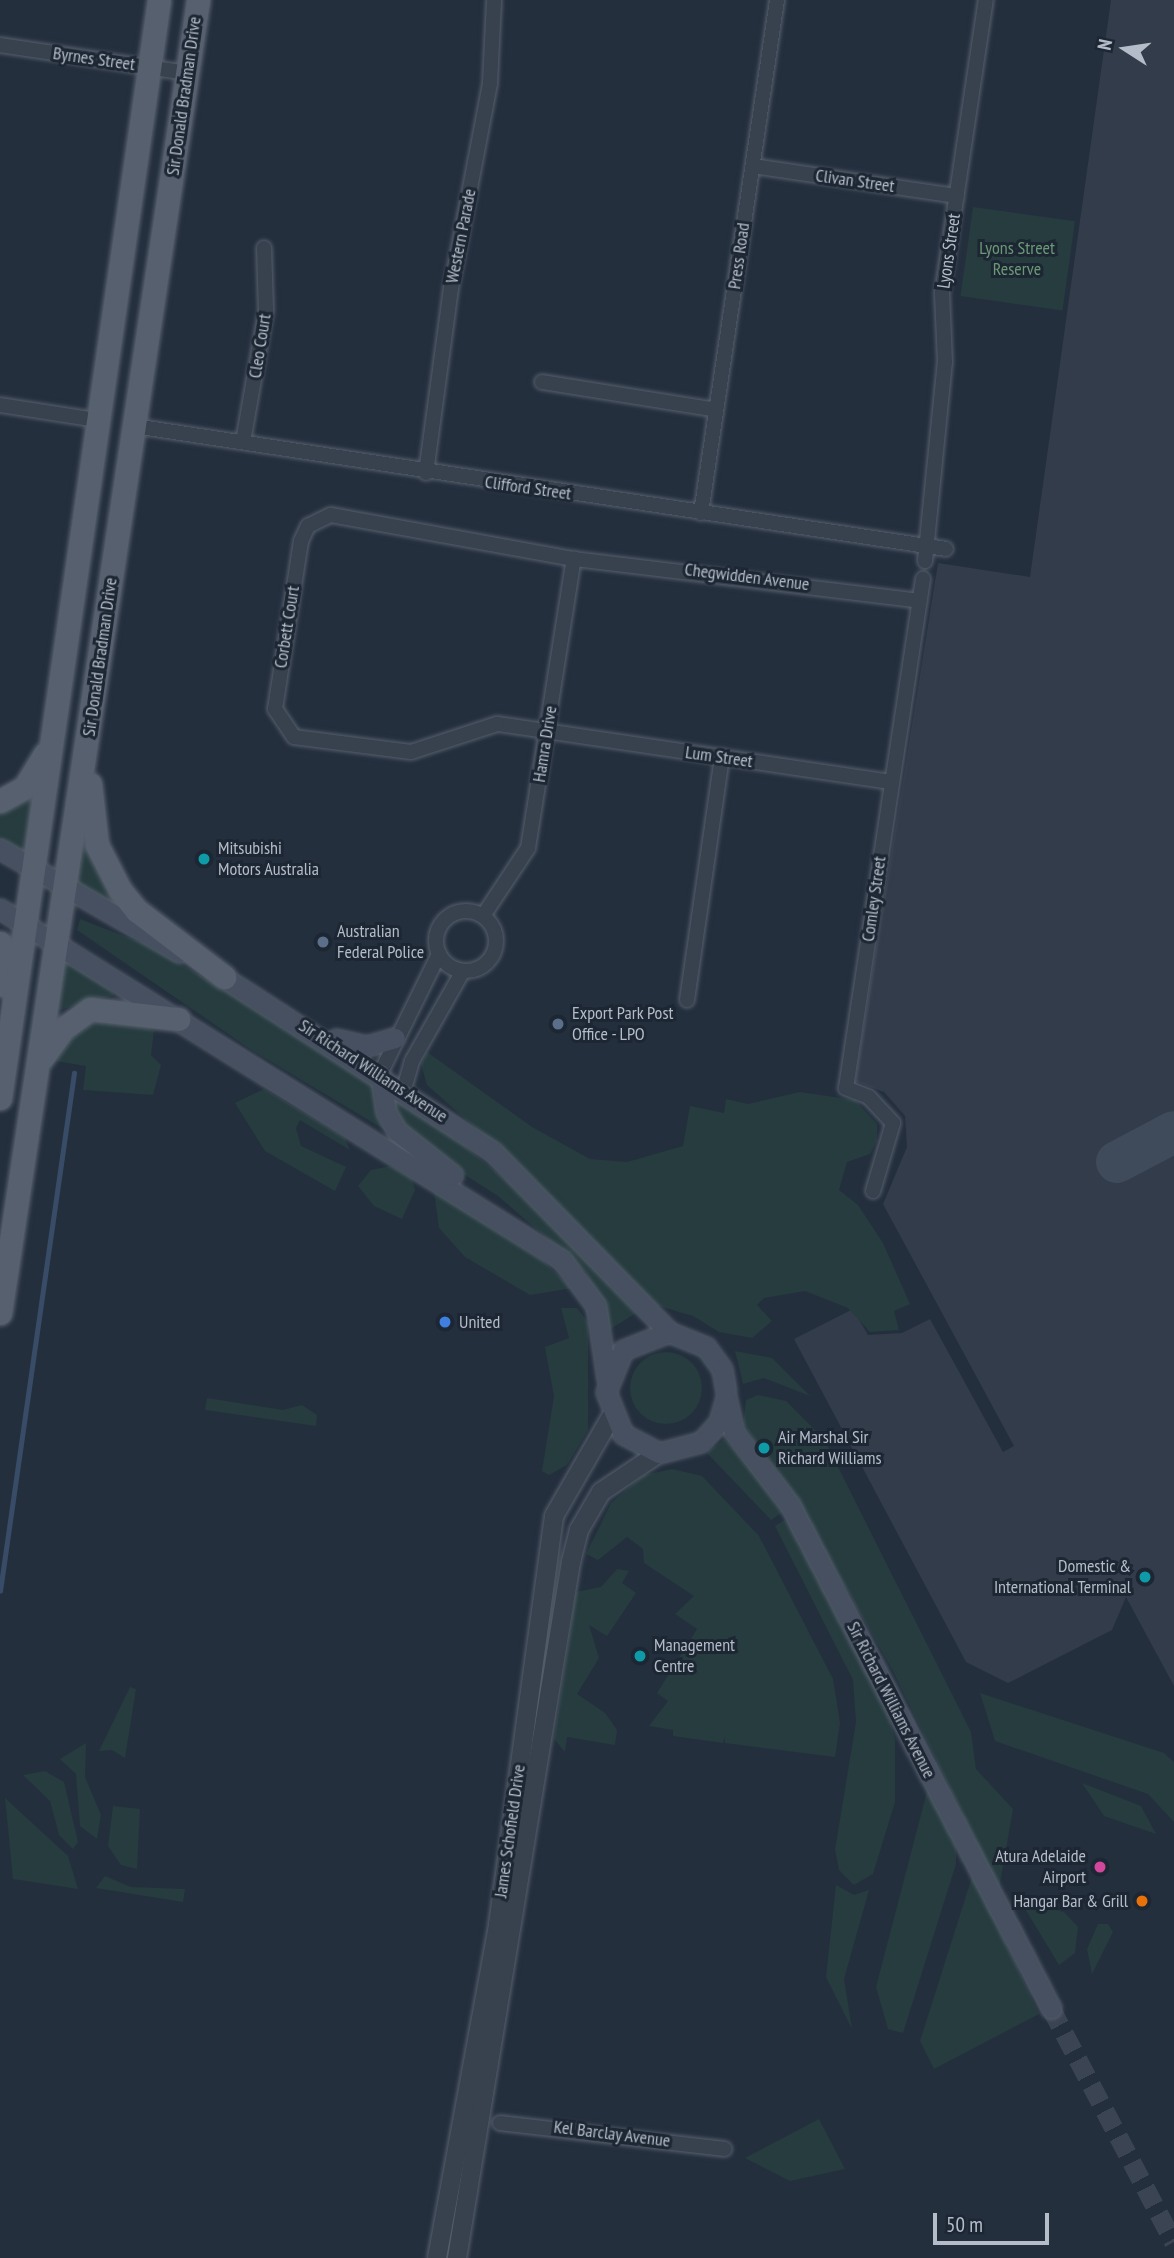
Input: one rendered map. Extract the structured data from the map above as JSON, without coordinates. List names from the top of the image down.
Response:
{
  "streets": {
    "main road": ["Sir Donald Bradman Drive", "Sir Richard Williams Avenue"],
    "street": [
      "Byrnes Street",
      "Clivan Street",
      "Western Parade",
      "Lyons Street",
      "Press Road",
      "Cleo Court",
      "Clifford Street",
      "Chegwidden Avenue",
      "Corbett Court",
      "Hamra Drive",
      "Lum Street",
      "Comley Street",
      "James Schofield Drive",
      "Kel Barclay Avenue"
    ]
  },
  "crossings": [
    ["Byrnes Street", "Sir Donald Bradman Drive"],
    ["Sir Donald Bradman Drive", "Clifford Street"],
    ["Sir Donald Bradman Drive", "Sir Richard Williams Avenue"],
    ["Clivan Street", "Lyons Street"],
    ["Clivan Street", "Press Road"],
    ["Western Parade", "Clifford Street"],
    ["Lyons Street", "Clifford Street"],
    ["Press Road", "Clifford Street"],
    ["Cleo Court", "Clifford Street"],
    ["Chegwidden Avenue", "Corbett Court"],
    ["Chegwidden Avenue", "Hamra Drive"],
    ["Chegwidden Avenue", "Comley Street"],
    ["Corbett Court", "Hamra Drive"],
    ["Corbett Court", "Lum Street"],
    ["Hamra Drive", "Lum Street"],
    ["Lum Street", "Comley Street"],
    ["Sir Richard Williams Avenue", "James Schofield Drive"],
    ["James Schofield Drive", "Kel Barclay Avenue"]
  ],
  "parks": ["Lyons Street Reserve"],
  "places": [
    "Mitsubishi Motors Australia",
    "Australian Federal Police",
    "Export Park Post Office - LPO",
    "United",
    "Air Marshal Sir Richard Williams",
    "Domestic & International Terminal",
    "Management Centre",
    "Atura Adelaide Airport",
    "Hangar Bar & Grill"
  ],
  "scale_bar": "50 m",
  "north": "left"
}
